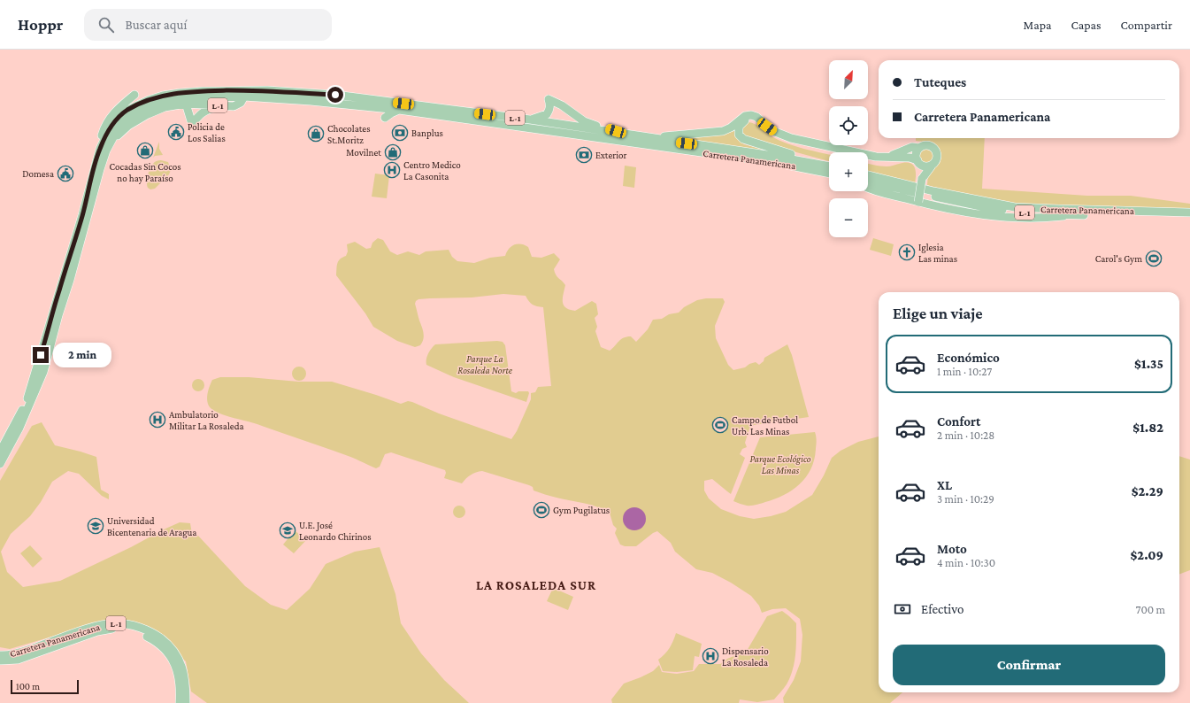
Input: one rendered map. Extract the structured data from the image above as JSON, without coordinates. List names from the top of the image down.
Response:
{
  "streets": {
    "main road": ["L-1", "Carretera Panamericana"]
  },
  "crossings": [
    ["L-1", "Carretera Panamericana"]
  ],
  "districts": ["LA ROSALEDA SUR"],
  "parks": ["Parque La Rosaleda Norte", "Parque Ecológico Las Minas"],
  "places": {
    "public building": ["Policia de Los Salias", "Domesa"],
    "bank": ["Banplus", "Exterior"],
    "shop": ["Chocolates St.Moritz", "Cocadas Sin Cocos no hay Paraíso", "Movilnet"],
    "hospital": ["Centro Medico La Casonita", "Ambulatorio Militar La Rosaleda", "Dispensario La Rosaleda"],
    "church": ["Iglesia Las minas"],
    "sports": ["Carol's Gym", "Campo de Futbol Urb. Las Minas", "Gym Pugilatus"],
    "school or university": ["Universidad Bicentenaria de Aragua", "U.E. José Leonardo Chirinos"]
  },
  "scale_bar": "100 m",
  "north": "top right",
  "page": {
    "header": "Hoppr",
    "search": "Buscar aquí",
    "nav": ["Mapa", "Capas", "Compartir"],
    "map_buttons": ["+", "−"],
    "banner": ["Tuteques", "Carretera Panamericana"],
    "heading": "Elige un viaje",
    "list": [
      {
        "name": "Económico",
        "note": "1 min · 10:27",
        "value": "$1.35"
      },
      {
        "name": "Confort",
        "note": "2 min · 10:28",
        "value": "$1.82"
      },
      {
        "name": "XL",
        "note": "3 min · 10:29",
        "value": "$2.29"
      },
      {
        "name": "Moto",
        "note": "4 min · 10:30",
        "value": "$2.09"
      }
    ],
    "bubble": "2 min",
    "pay": ["Efectivo", "700 m"],
    "buttons": "Confirmar",
    "scale": "100 m"
  }
}
